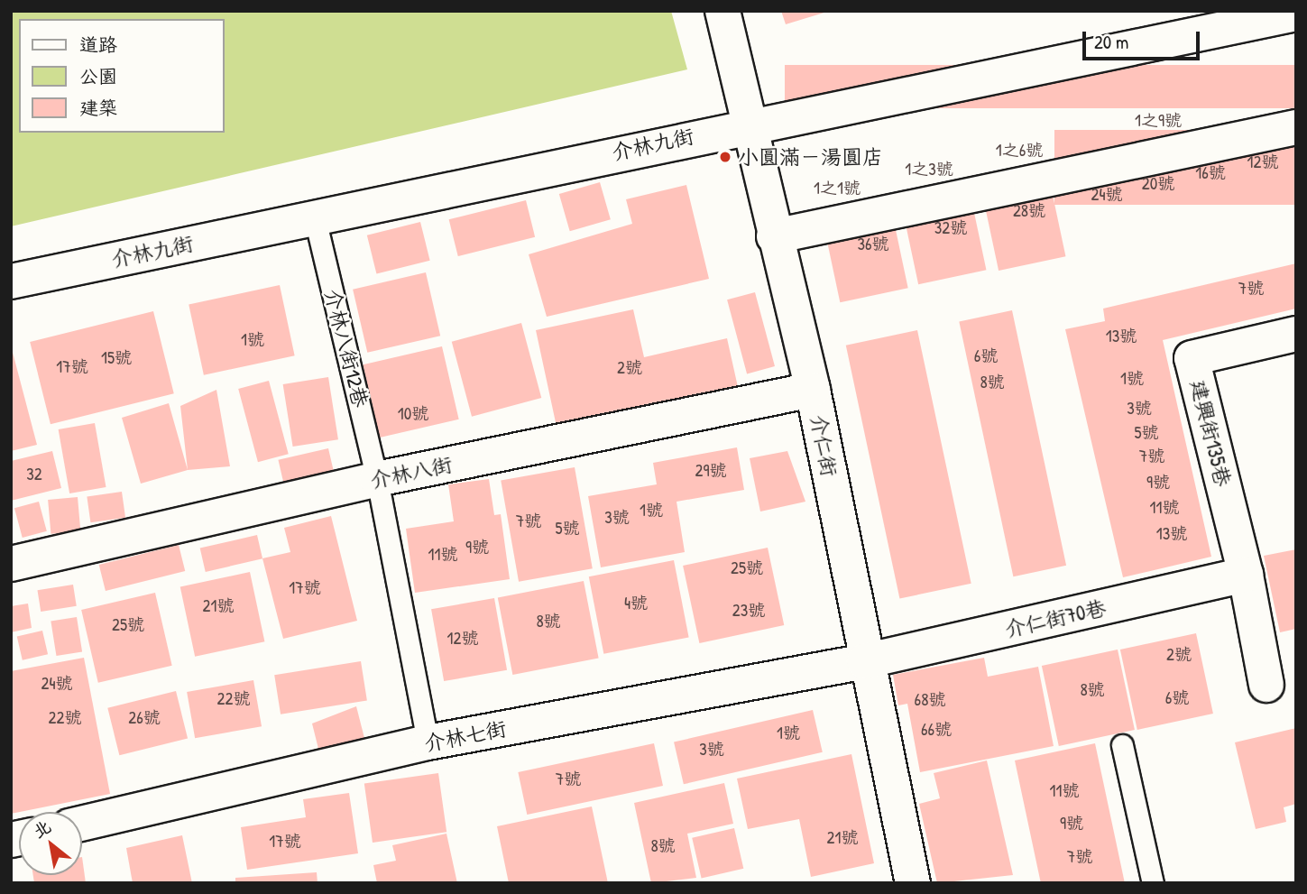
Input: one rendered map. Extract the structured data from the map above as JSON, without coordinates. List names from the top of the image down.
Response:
{
  "streets": {
    "street": [
      "介林九街",
      "建興街135巷",
      "介仁街",
      "介林八街",
      "介仁街70巷",
      "介林七街"
    ],
    "lane": ["介林八街12巷"]
  },
  "crossings": [
    ["介林九街", "介林八街12巷"],
    ["介林九街", "介仁街"],
    ["介林八街12巷", "介林八街"],
    ["介林八街12巷", "介林七街"],
    ["建興街135巷", "介仁街70巷"],
    ["介仁街", "介林八街"],
    ["介仁街", "介仁街70巷"],
    ["介仁街", "介林七街"],
    ["介仁街70巷", "介林七街"]
  ],
  "places": ["小圓滿－湯圓店"],
  "house_numbers": [
    "1之9號",
    "1之6號",
    "12號",
    "1之3號",
    "16號",
    "20號",
    "1之1號",
    "24號",
    "28號",
    "32號",
    "36號",
    "7號",
    "13號",
    "1號",
    "6號",
    "15號",
    "17號",
    "2號",
    "1號",
    "8號",
    "3號",
    "10號",
    "5號",
    "7號",
    "29號",
    "32",
    "9號",
    "11號",
    "1號",
    "3號",
    "7號",
    "5號",
    "13號",
    "9號",
    "11號",
    "25號",
    "17號",
    "4號",
    "21號",
    "23號",
    "8號",
    "25號",
    "12號",
    "2號",
    "24號",
    "8號",
    "6號",
    "22號",
    "68號",
    "22號",
    "26號",
    "66號",
    "1號",
    "3號",
    "7號",
    "11號",
    "9號",
    "21號",
    "17號",
    "8號",
    "7號"
  ],
  "legend": ["道路", "公園", "建築"],
  "scale_bar": "20 m",
  "north": "top left"
}
